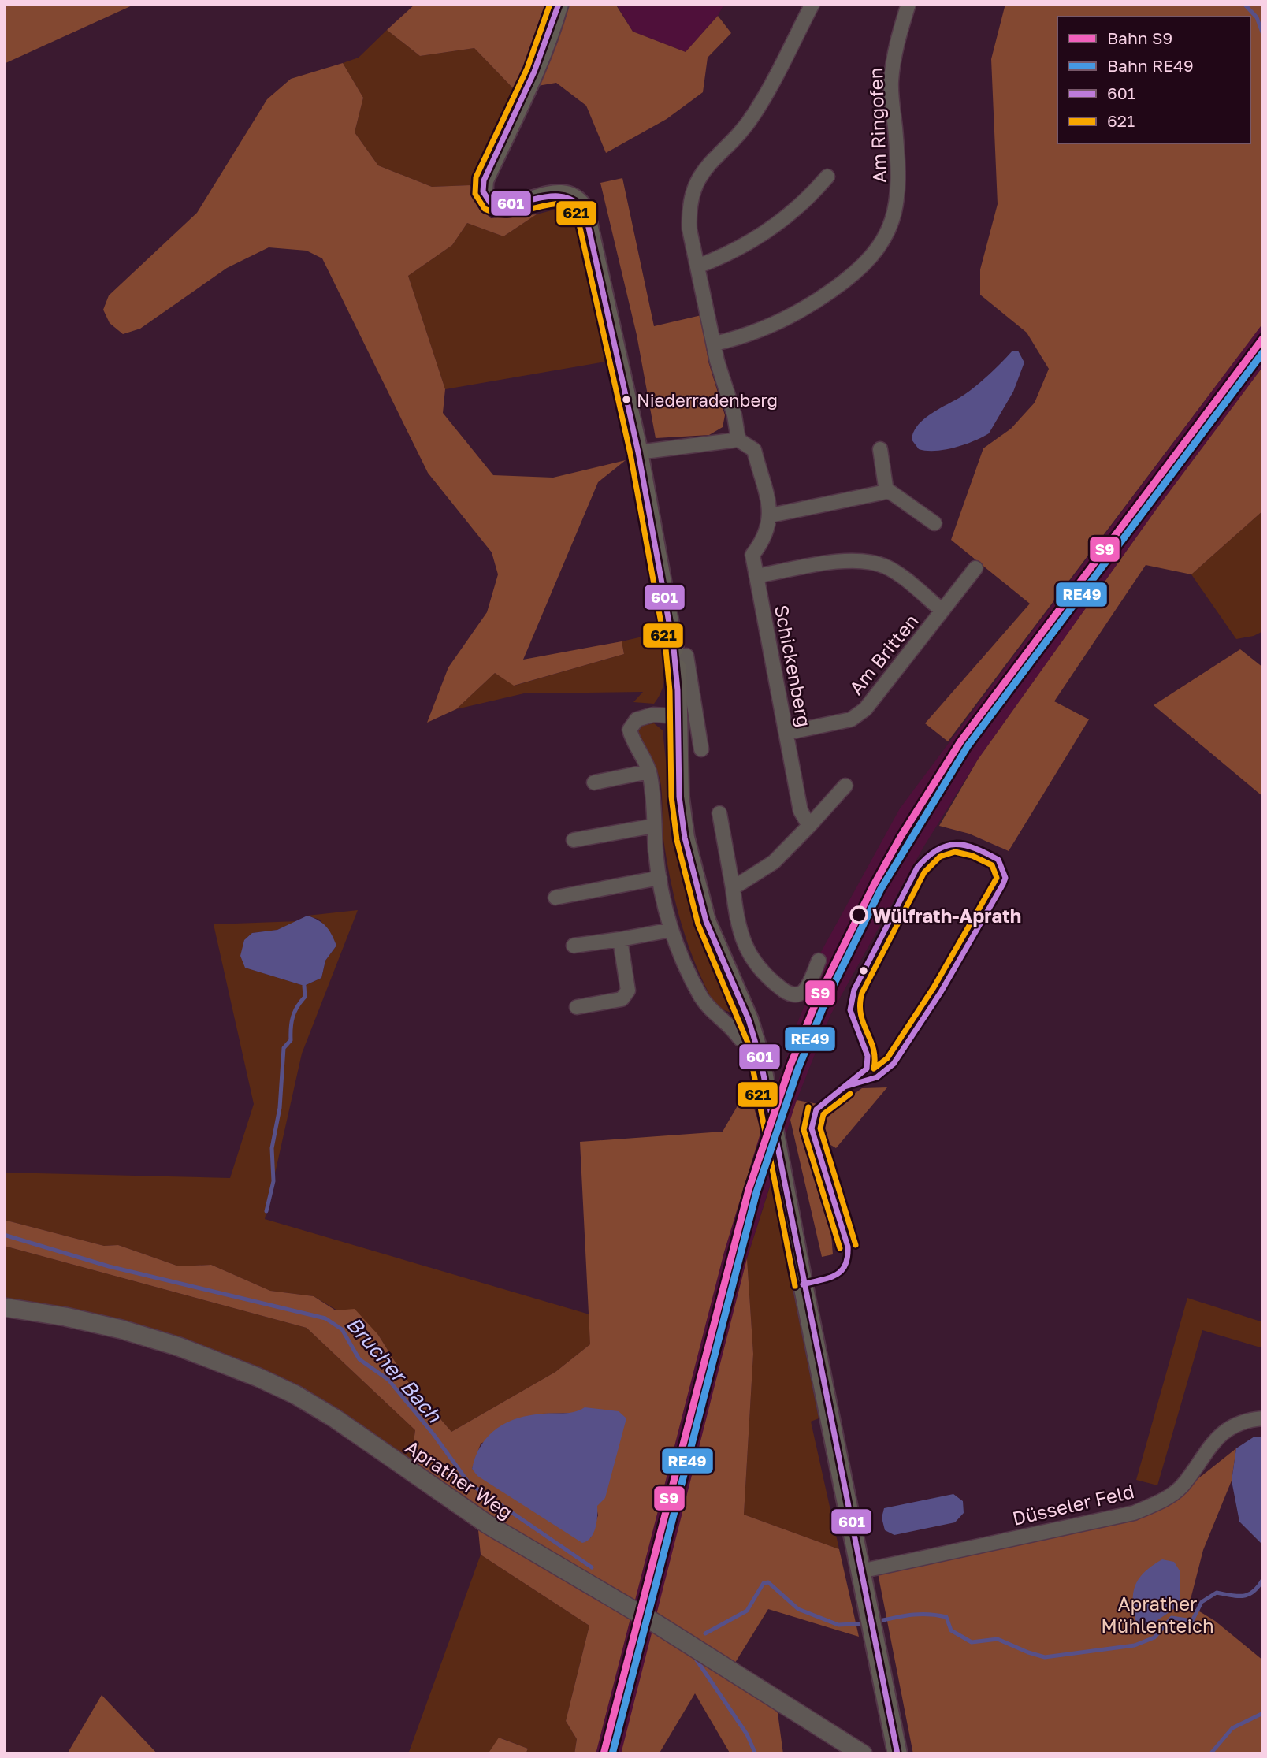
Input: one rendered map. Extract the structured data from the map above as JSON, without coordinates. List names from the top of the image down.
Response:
{
  "streets": {
    "street": [
      "Am Ringofen",
      "Am Britten",
      "Schickenberg",
      "Aprather Weg",
      "Düsseler Feld"
    ]
  },
  "crossings": [
    ["Am Britten", "Schickenberg"]
  ],
  "water": ["Brucher Bach"],
  "parks": ["Aprather Mühlenteich"],
  "places": ["Niederradenberg", "Wülfrath-Aprath"],
  "lines": [
    "transit line 601",
    "transit line 621",
    "rail line S9",
    "rail line RE49"
  ],
  "legend": [
    "Bahn S9",
    "Bahn RE49",
    "601",
    "621"
  ]
}
